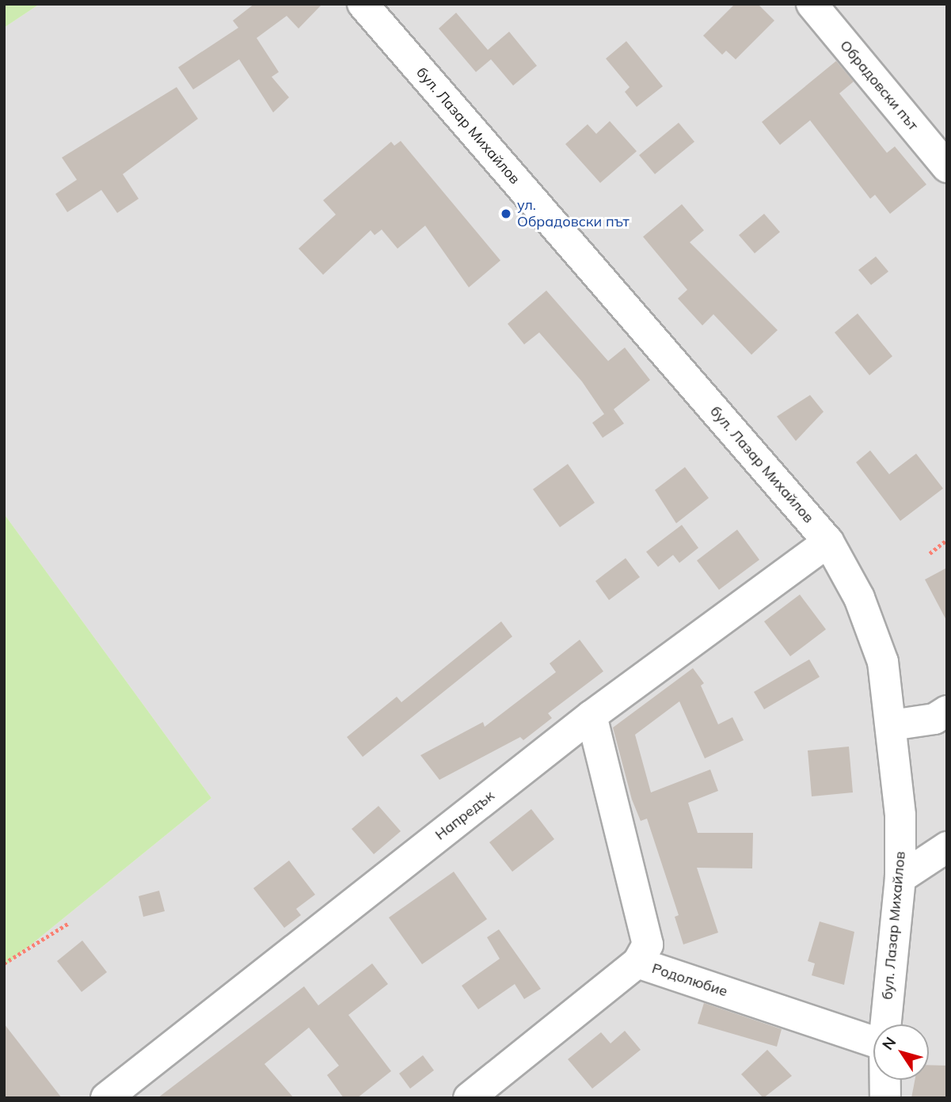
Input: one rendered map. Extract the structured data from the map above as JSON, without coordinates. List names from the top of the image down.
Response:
{
  "streets": {
    "street": [
      "Обрадовски път",
      "бул. Лазар Михайлов",
      "Напредък",
      "Родолюбие"
    ]
  },
  "crossings": [
    ["бул. Лазар Михайлов", "Напредък"]
  ],
  "places": ["ул. Обрадовски път"],
  "north": "top left"
}
